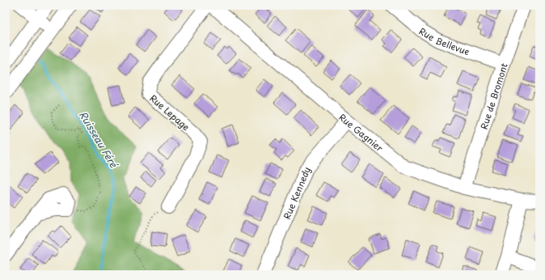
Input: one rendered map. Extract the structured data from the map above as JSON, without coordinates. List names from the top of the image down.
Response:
{
  "streets": {
    "street": [
      "Rue Bellevue",
      "Rue de Bromont",
      "Rue Lepage",
      "Rue Gagnier",
      "Rue Kennedy"
    ]
  },
  "crossings": [
    ["Rue Bellevue", "Rue de Bromont"],
    ["Rue de Bromont", "Rue Gagnier"],
    ["Rue Gagnier", "Rue Kennedy"]
  ],
  "water": ["Ruisseau Féré"]
}
